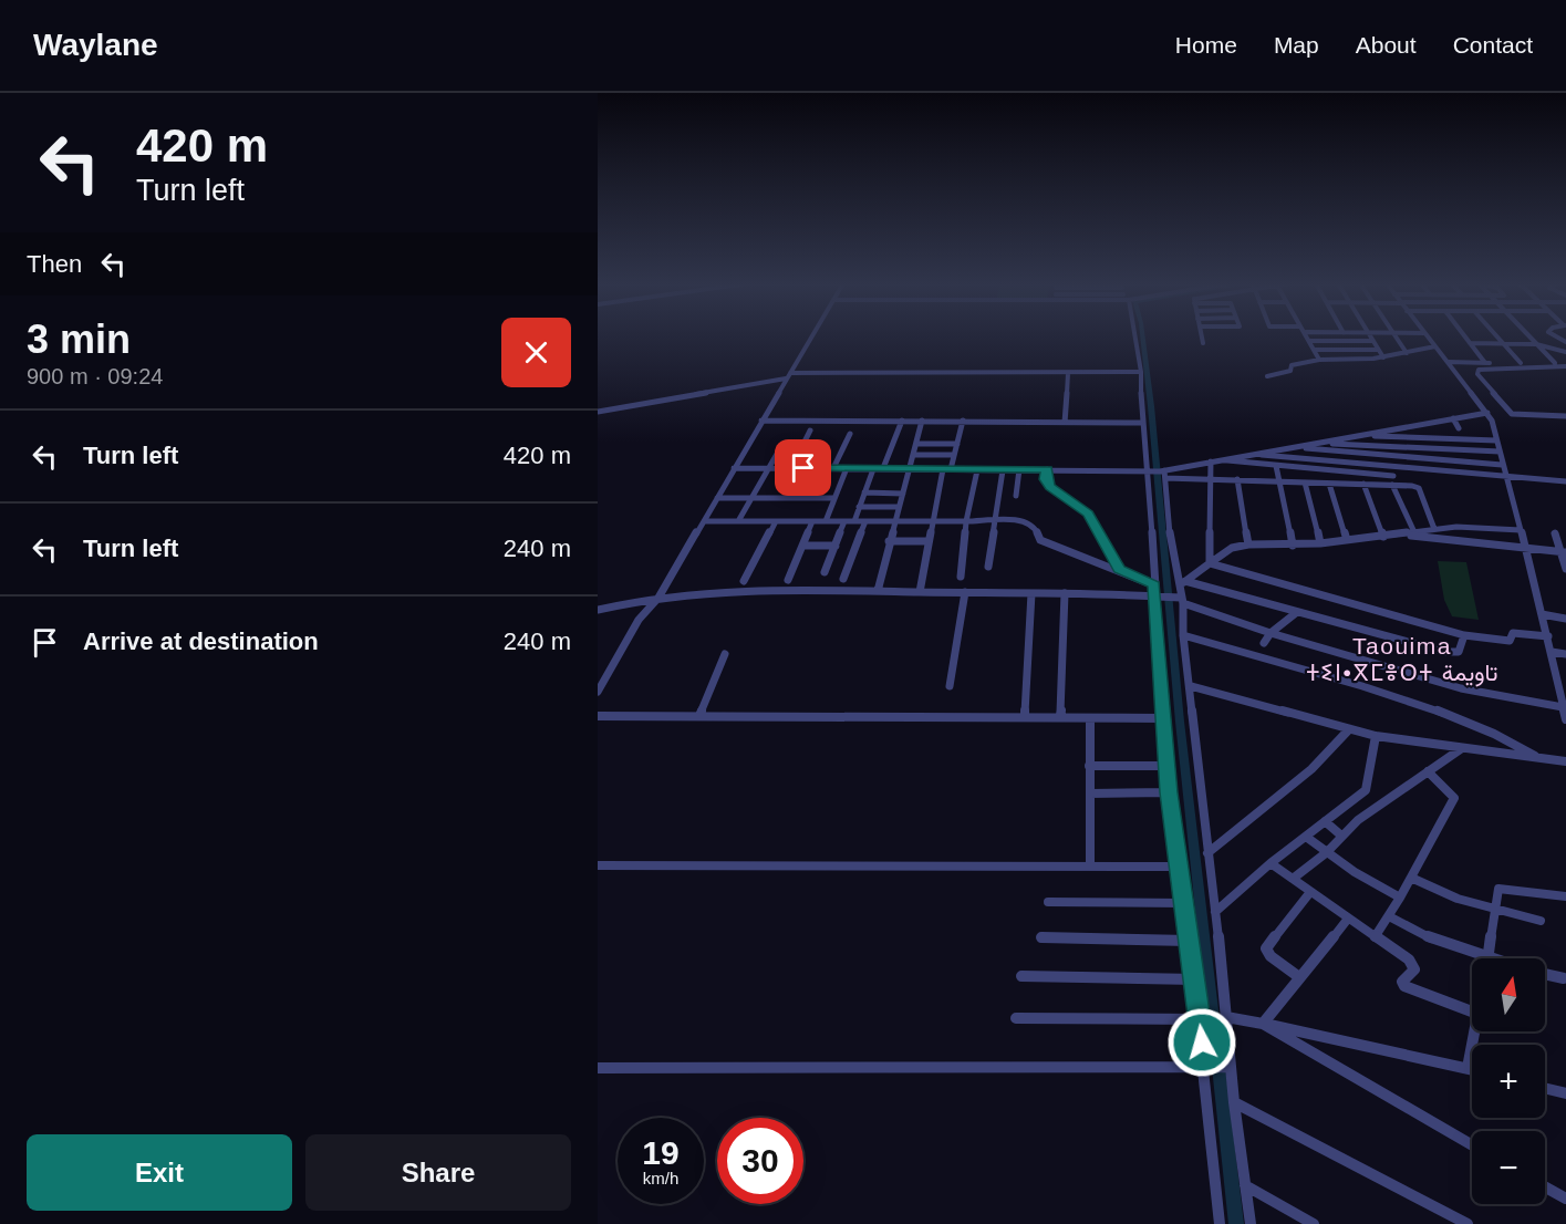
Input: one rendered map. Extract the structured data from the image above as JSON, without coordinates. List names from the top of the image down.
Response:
{
  "districts": ["Taouima ⵜⵉⵏ•ⴳⵎⴻⵔⵜ تاويمة"],
  "north": "top",
  "page": {
    "header": "Waylane",
    "nav": [
      "Home",
      "Map",
      "About",
      "Contact"
    ],
    "turn": ["420 m", "Turn left"],
    "then": "Then",
    "heading": ["3 min", "900 m · 09:24"],
    "list": [
      {
        "name": "Turn left",
        "value": "420 m"
      },
      {
        "name": "Turn left",
        "value": "240 m"
      },
      {
        "name": "Arrive at destination",
        "value": "240 m"
      }
    ],
    "map_buttons": ["+", "−"],
    "speed": "19 km/h",
    "limit": "30",
    "buttons": ["Exit", "Share"]
  }
}
